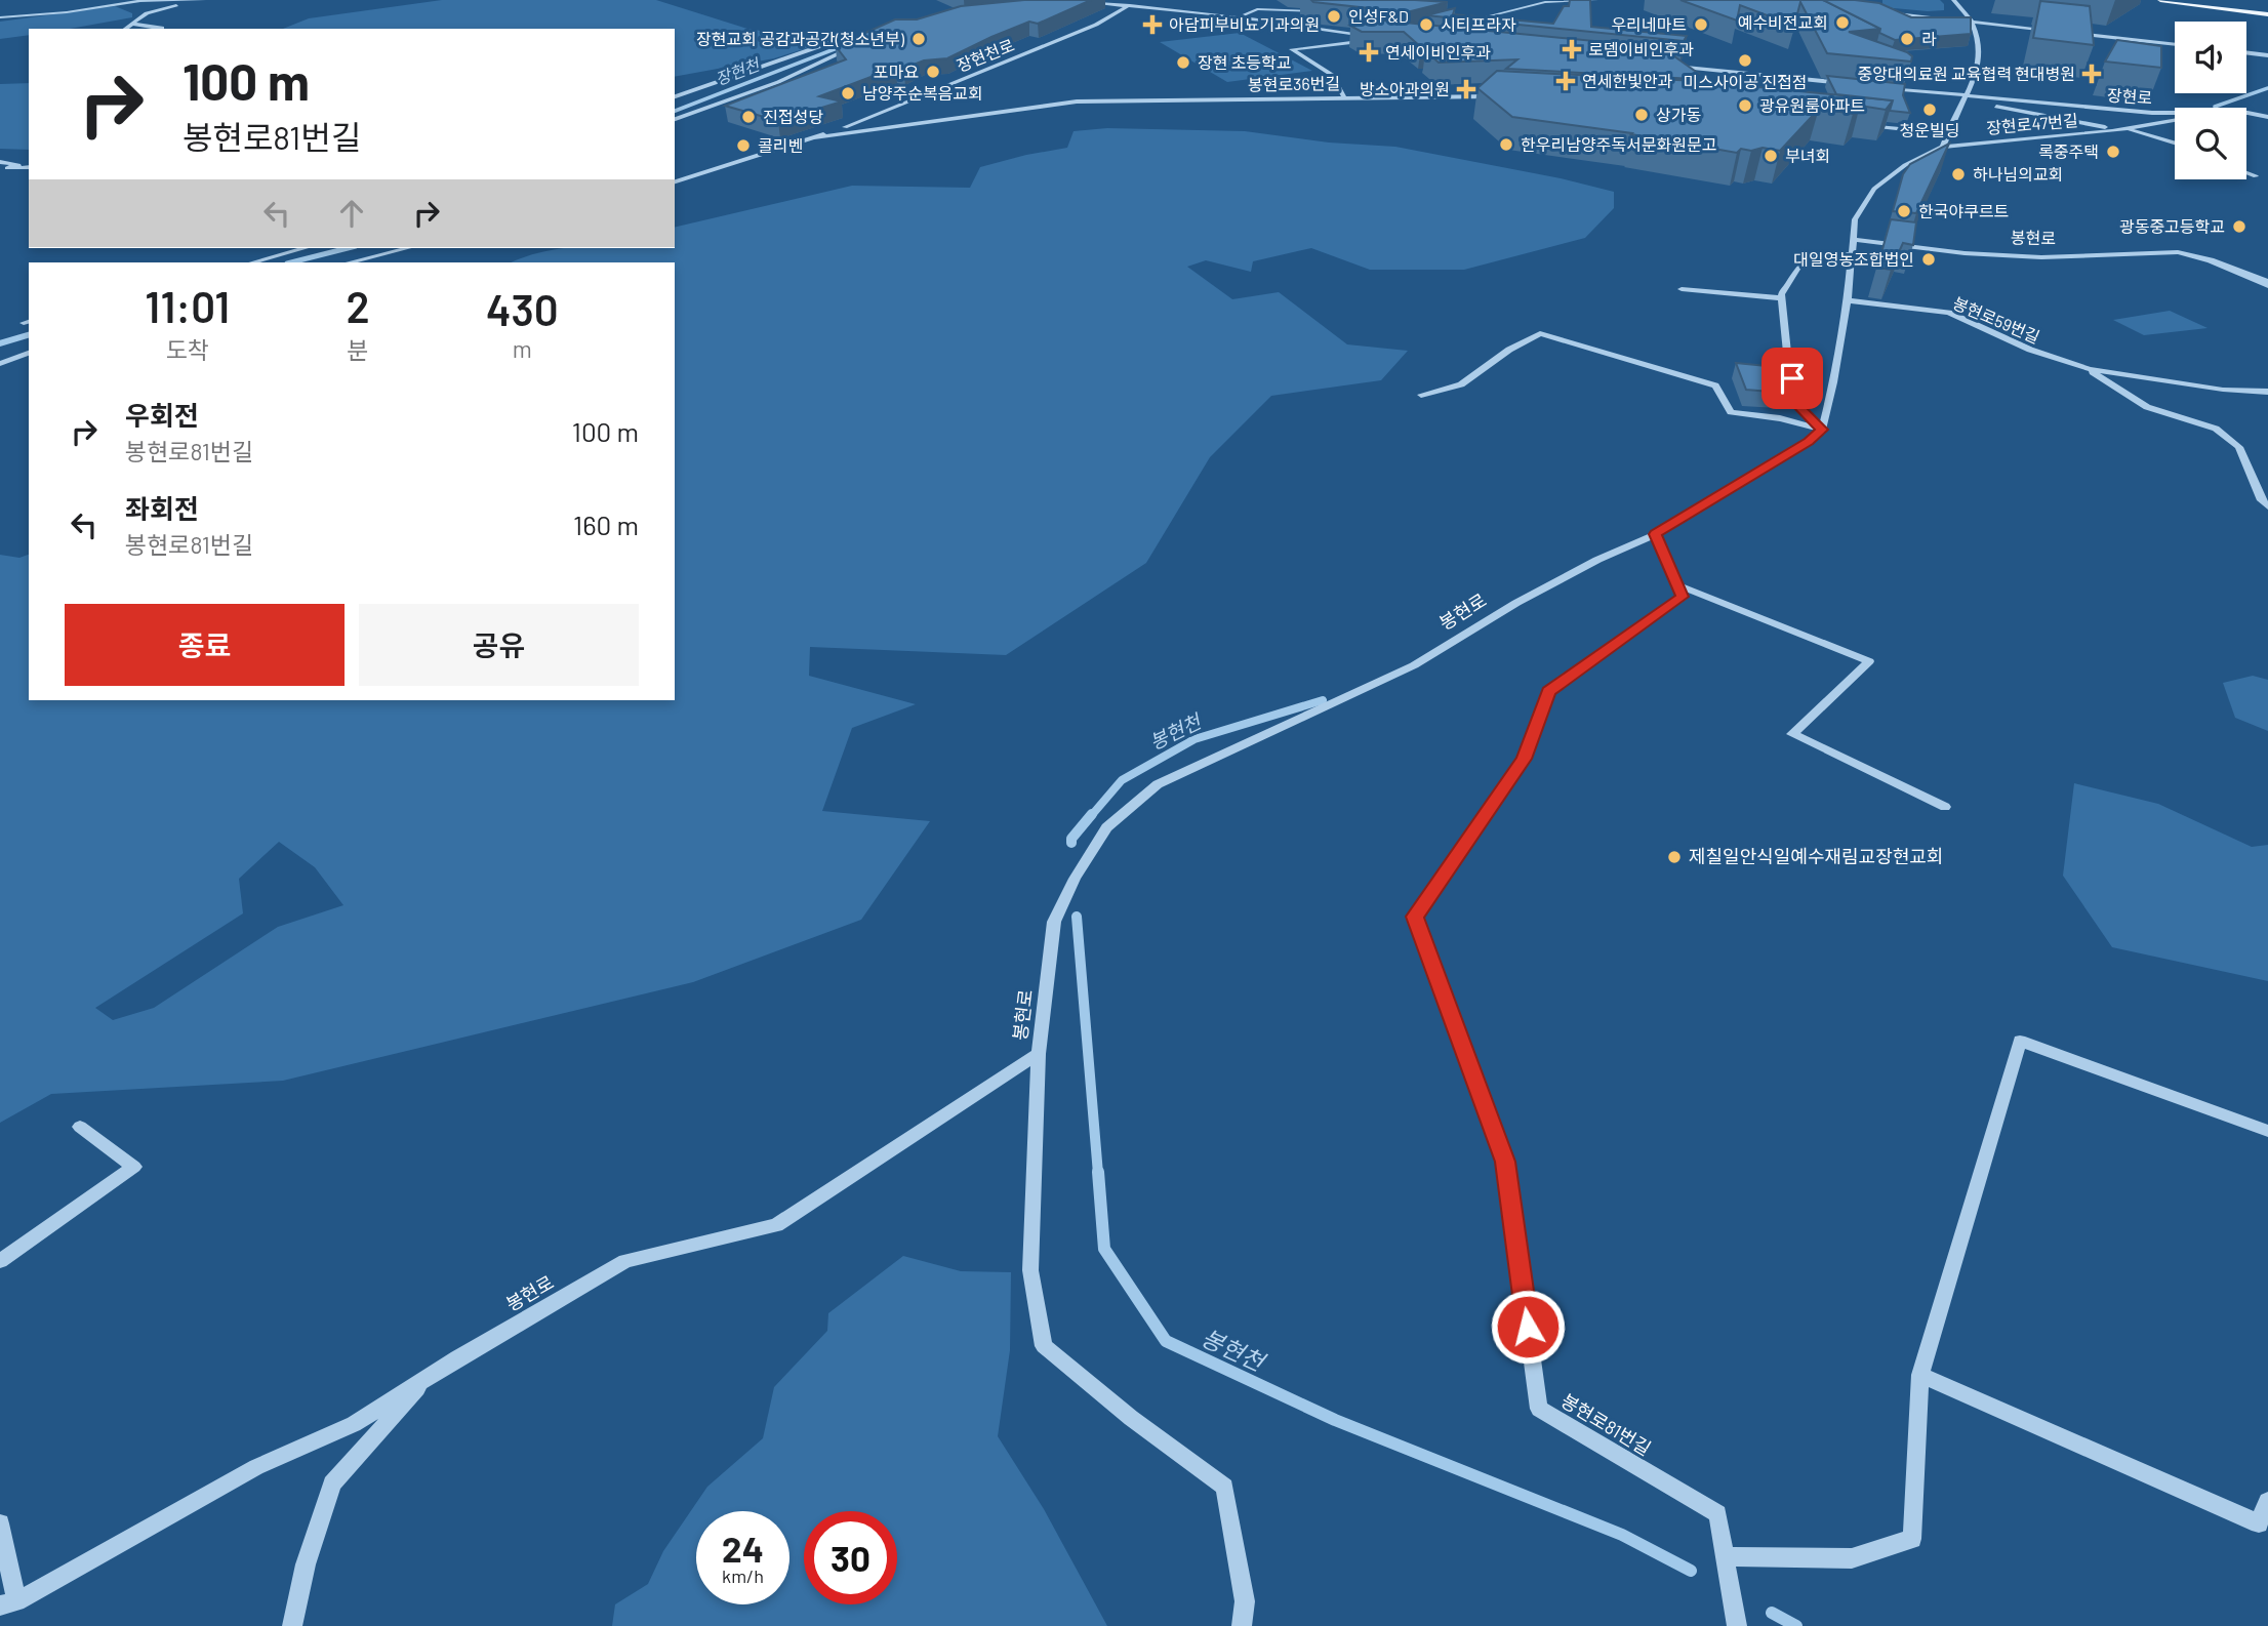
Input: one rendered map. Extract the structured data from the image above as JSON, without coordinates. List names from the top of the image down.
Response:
{
  "streets": {
    "street": [
      "장현천로",
      "봉현로36번길",
      "장현로",
      "장현로47번길",
      "봉현로",
      "봉현로59번길",
      "봉현로81번길"
    ]
  },
  "crossings": [
    ["장현천로", "봉현로36번길"],
    ["장현로", "장현로47번길"]
  ],
  "water": ["장현천", "봉현천"],
  "places": {
    "other": [
      "인성F&D",
      "예수비전교회",
      "시티프라자",
      "우리네마트",
      "장현교회 공감과공간(청소년부)",
      "라",
      "미스사이공 진접점",
      "장현 초등학교",
      "포마요",
      "남양주순복음교회",
      "광유원룸아파트",
      "청운빌딩",
      "상가동",
      "진접성당",
      "한우리남양주독서문화원문고",
      "콜리벤",
      "록중주택",
      "부녀회",
      "하나님의교회",
      "한국야쿠르트",
      "광동중고등학교",
      "대일영농조합법인",
      "제칠일안식일예수재림교장현교회"
    ],
    "health": [
      "아담피부비뇨기과의원",
      "로뎀이비인후과",
      "연세이비인후과",
      "중앙대의료원 교육협력 현대병원",
      "연세한빛안과",
      "방소아과의원"
    ]
  },
  "page": {
    "turn": ["100 m", "봉현로81번길"],
    "eta": [
      "11:01",
      "도착",
      "2",
      "분",
      "430",
      "m"
    ],
    "list": [
      {
        "name": "우회전",
        "note": "봉현로81번길",
        "value": "100 m"
      },
      {
        "name": "좌회전",
        "note": "봉현로81번길",
        "value": "160 m"
      }
    ],
    "buttons": ["종료", "공유"],
    "speed": "24 km/h",
    "limit": "30"
  }
}
